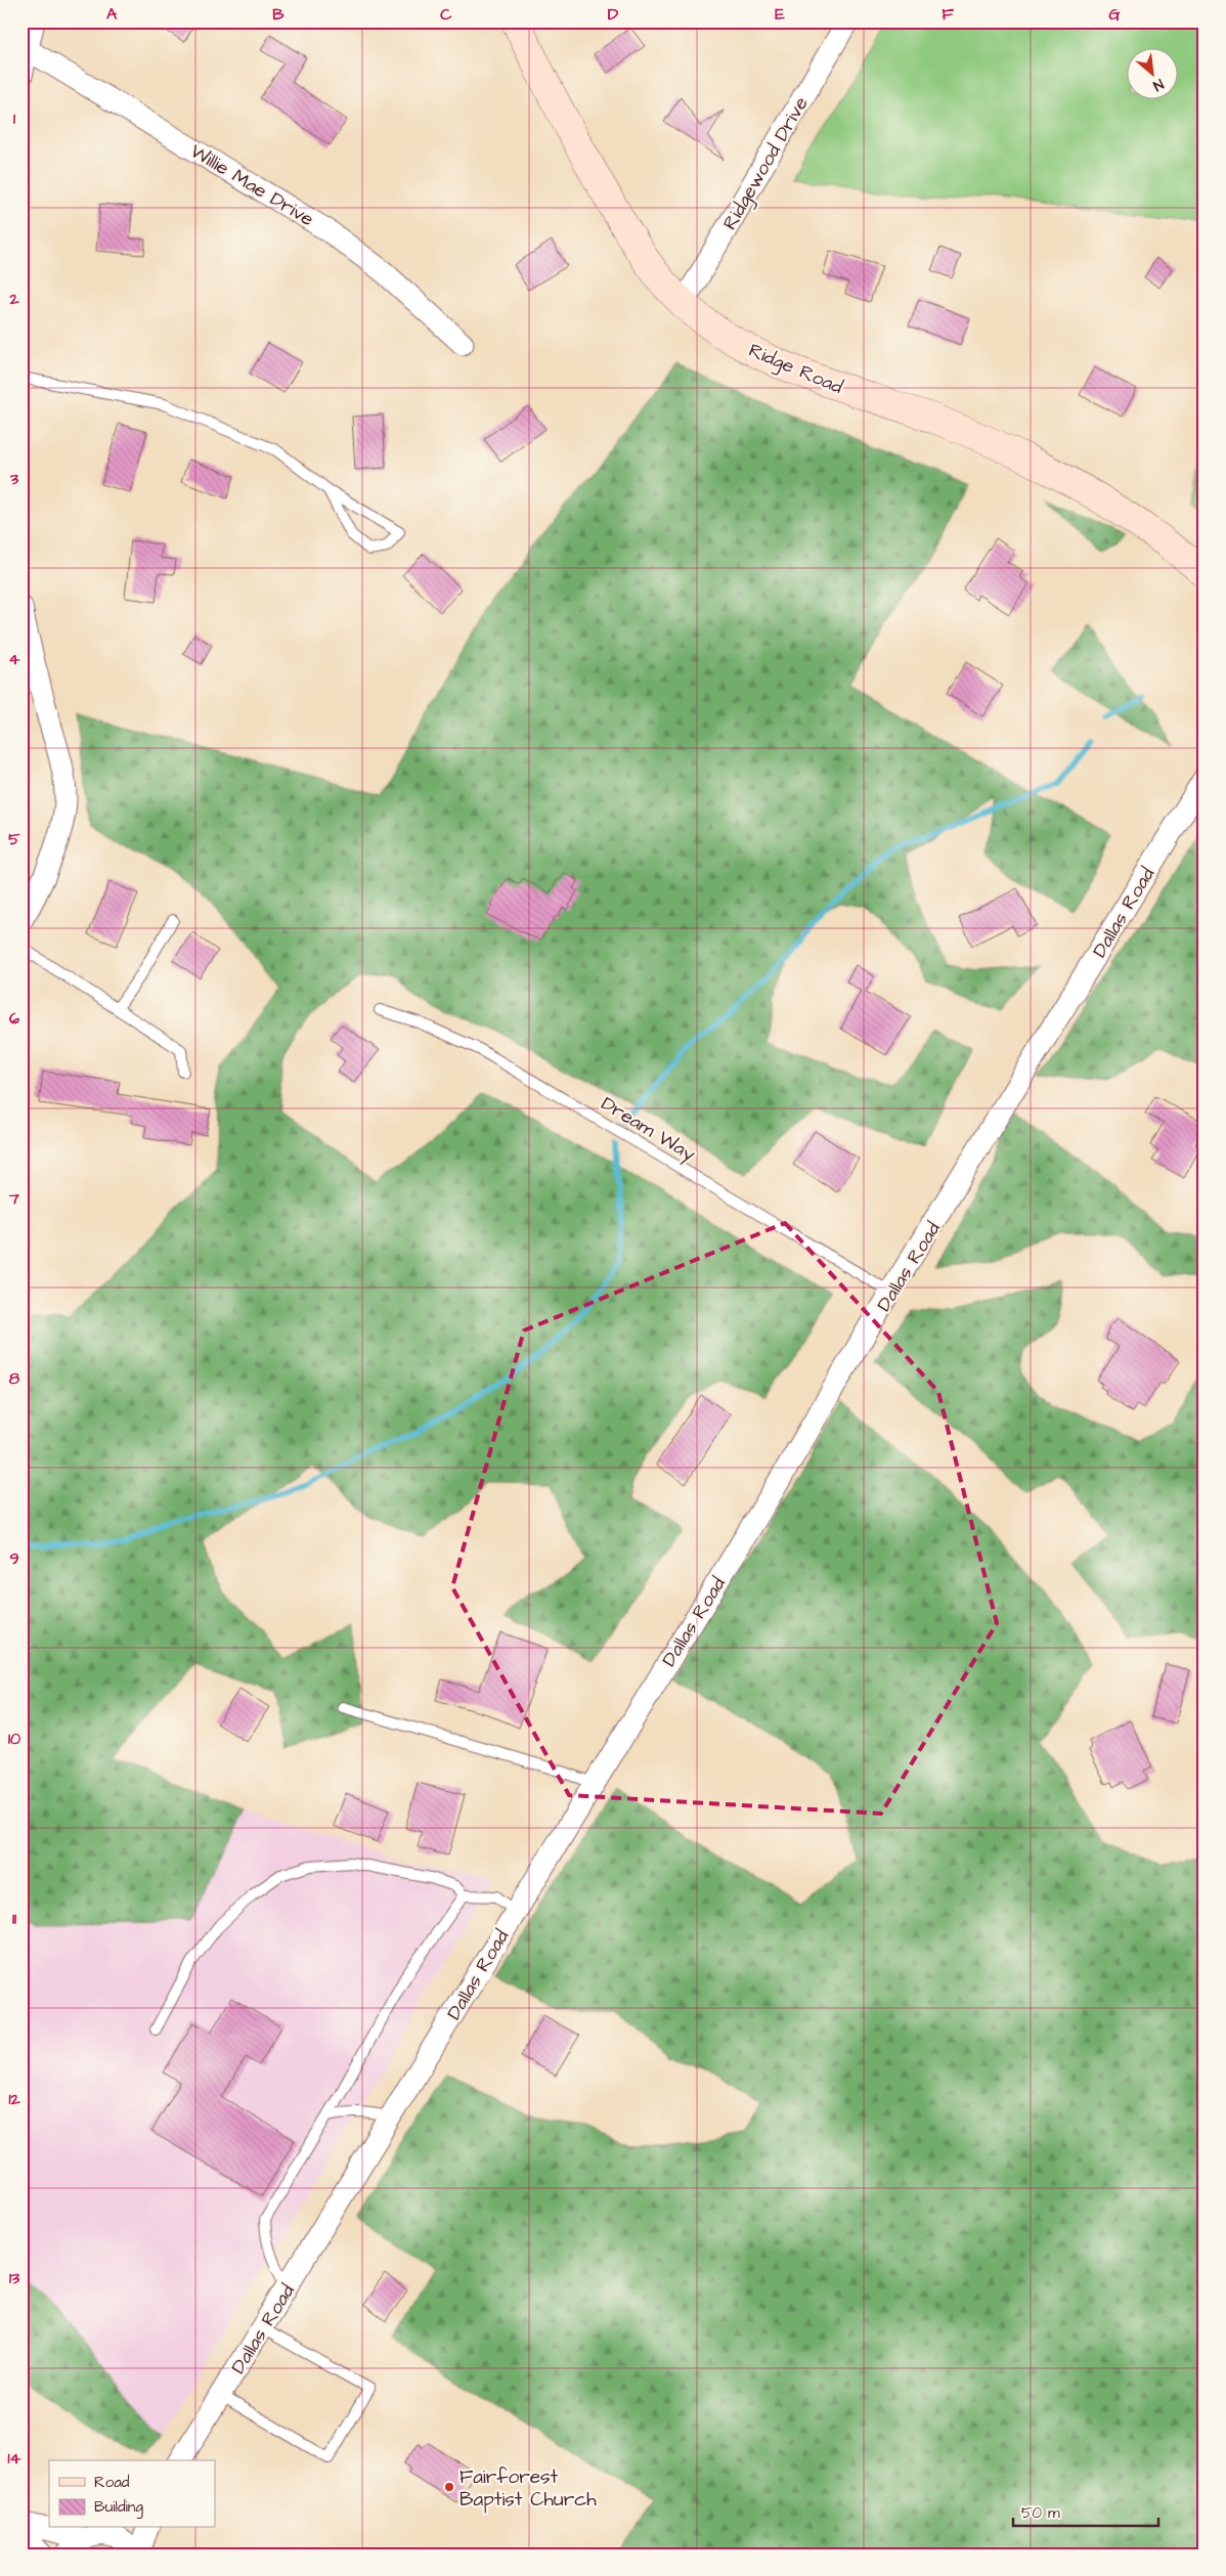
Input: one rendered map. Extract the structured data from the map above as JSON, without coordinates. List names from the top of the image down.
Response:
{
  "streets": {
    "street": [
      "Ridgewood Drive",
      "Willie Mae Drive",
      "Ridge Road",
      "Dallas Road"
    ],
    "lane": ["Dream Way"]
  },
  "crossings": [
    ["Ridgewood Drive", "Ridge Road"],
    ["Dallas Road", "Dream Way"]
  ],
  "places": ["Fairforest Baptist Church"],
  "legend": ["Road", "Building"],
  "scale_bar": "50 m",
  "north": "bottom right",
  "grid": {
    "columns": [
      "A",
      "B",
      "C",
      "D",
      "E",
      "F",
      "G"
    ],
    "rows": [
      "1",
      "2",
      "3",
      "4",
      "5",
      "6",
      "7",
      "8",
      "9",
      "10",
      "11",
      "12",
      "13",
      "14"
    ]
  }
}
